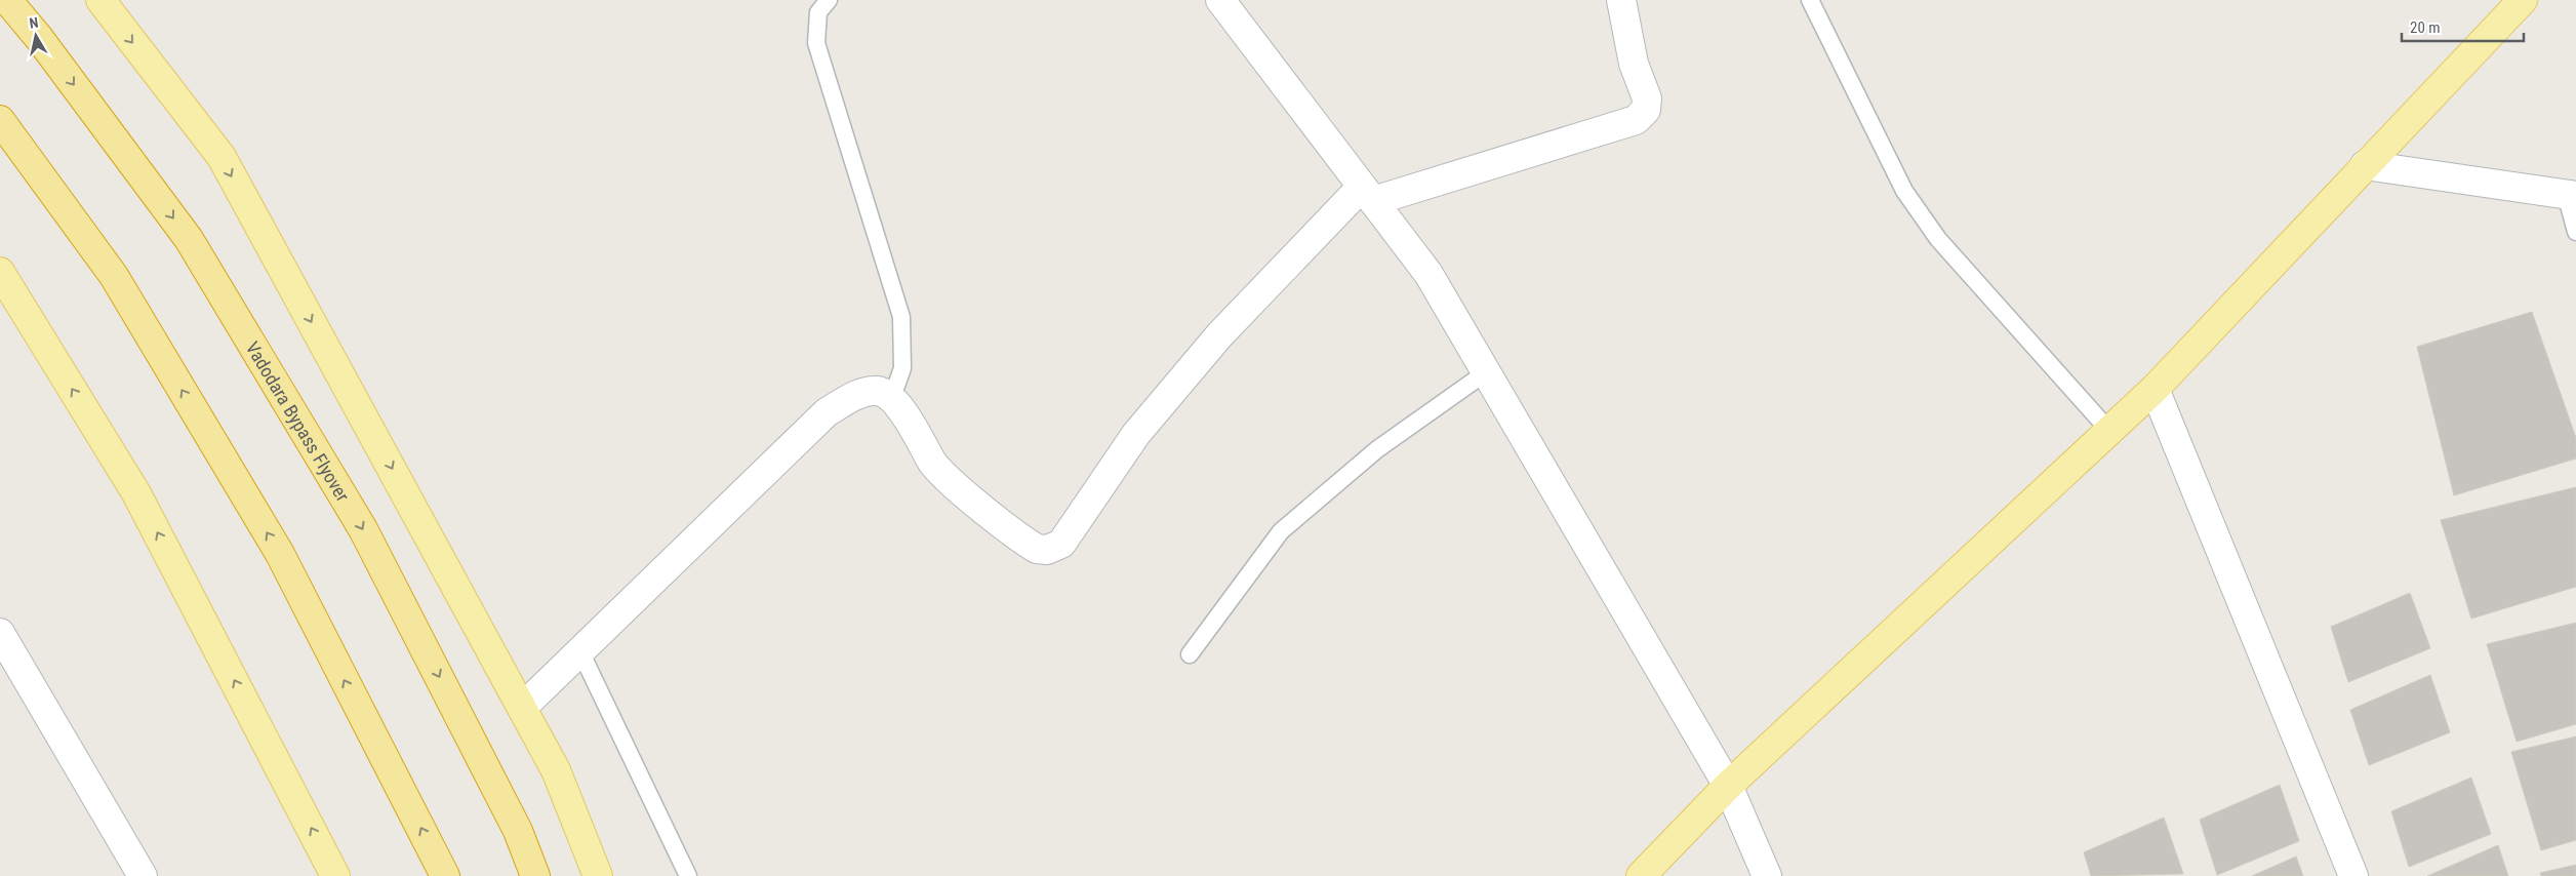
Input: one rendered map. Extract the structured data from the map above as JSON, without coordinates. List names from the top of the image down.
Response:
{
  "streets": {
    "highway": ["Vadodara Bypass Flyover"]
  },
  "scale_bar": "20 m",
  "north": "top"
}
